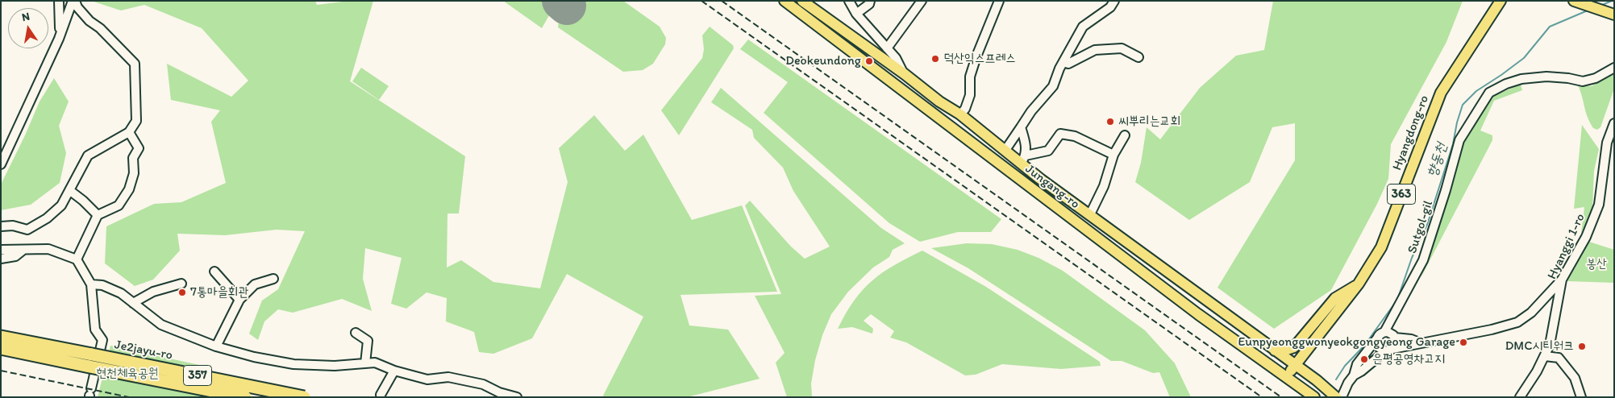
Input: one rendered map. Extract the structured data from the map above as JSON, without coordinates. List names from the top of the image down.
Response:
{
  "streets": {
    "highway": ["Je2jayu-ro", "357"],
    "main road": ["Hyangdong-ro", "Jungang-ro", "363"],
    "street": ["Sutgol-gil", "Hyanggi 1-ro"]
  },
  "crossings": [
    ["Hyangdong-ro", "Jungang-ro"]
  ],
  "water": ["향동천"],
  "parks": ["봉산", "현천체육공원"],
  "places": [
    "덕산익스프레스",
    "Deokeundong",
    "씨뿌리는교회",
    "7통마을회관",
    "Eunpyeonggwonyeokgongyeong Garage",
    "DMC시티워크",
    "은평공영차고지"
  ],
  "north": "top"
}
